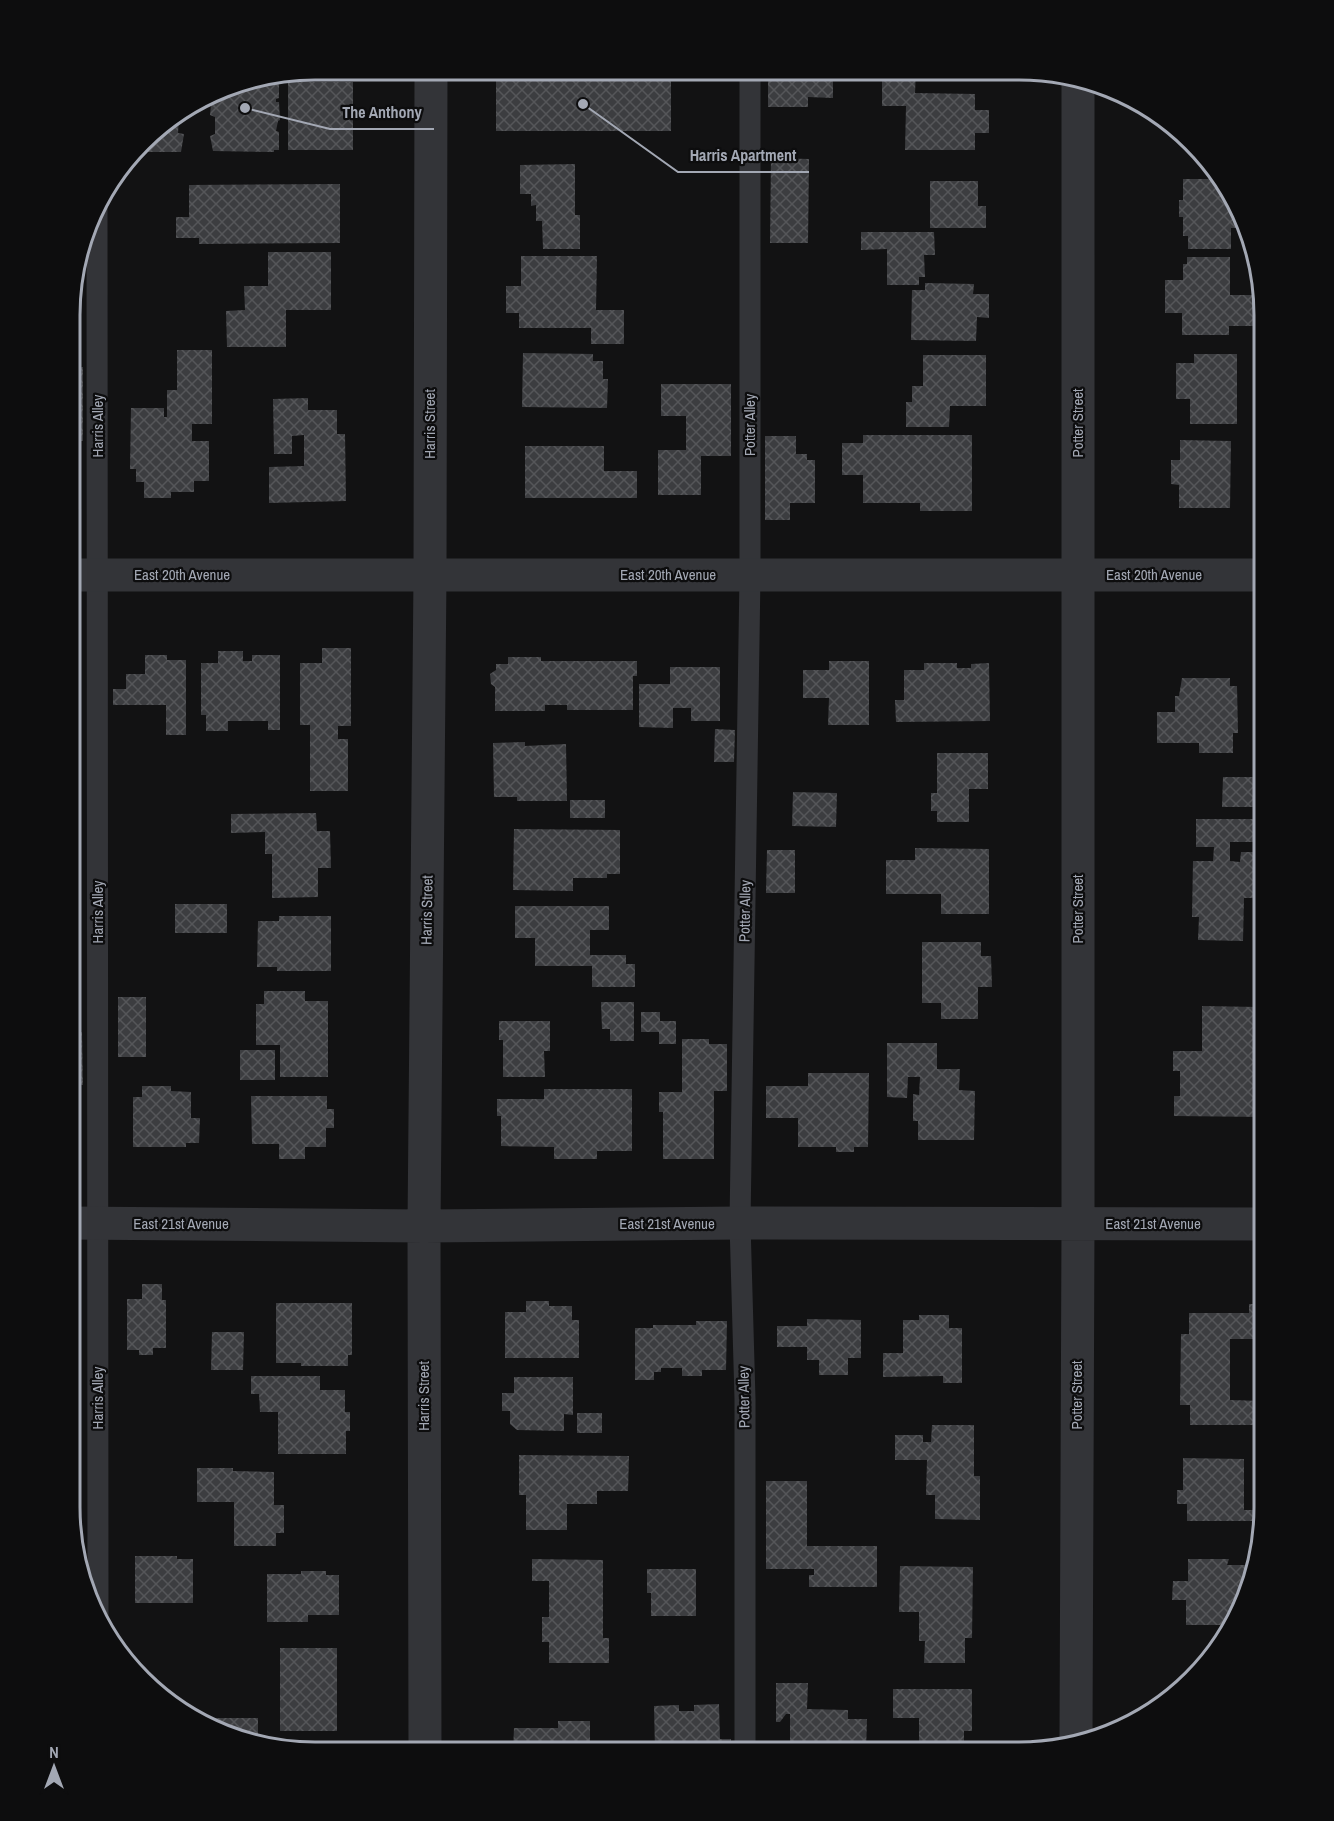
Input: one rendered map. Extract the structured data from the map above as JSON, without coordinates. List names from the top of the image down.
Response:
{
  "streets": {
    "street": [
      "Potter Street",
      "Harris Street",
      "East 20th Avenue",
      "East 21st Avenue"
    ],
    "lane": ["Potter Alley", "Harris Alley"]
  },
  "crossings": [
    ["Potter Street", "East 20th Avenue"],
    ["Potter Street", "East 21st Avenue"],
    ["Harris Street", "East 20th Avenue"],
    ["Harris Street", "East 21st Avenue"],
    ["Potter Alley", "East 20th Avenue"],
    ["Potter Alley", "East 21st Avenue"],
    ["Harris Alley", "East 20th Avenue"],
    ["Harris Alley", "East 21st Avenue"]
  ],
  "places": ["Harris Apartment", "The Anthony"],
  "north": "top"
}
